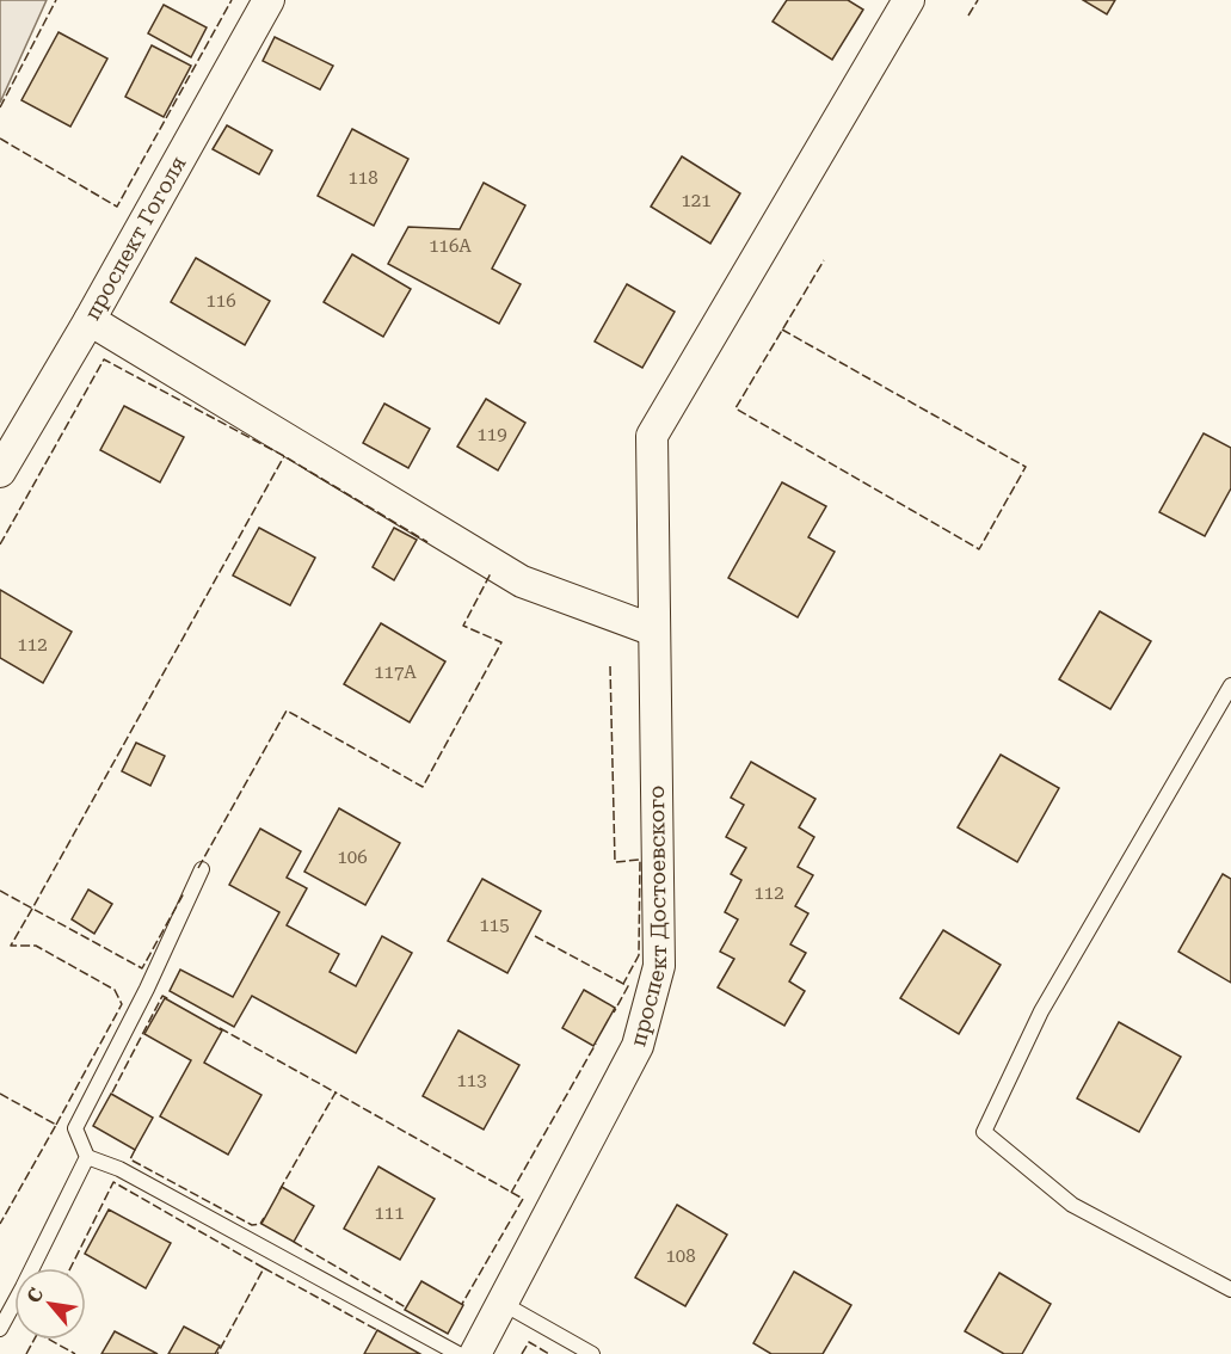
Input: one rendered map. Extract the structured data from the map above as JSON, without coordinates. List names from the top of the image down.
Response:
{
  "streets": {
    "street": ["проспект Гоголя", "проспект Достоевского"]
  },
  "house_numbers": [
    "118",
    "121",
    "116А",
    "116",
    "119",
    "112",
    "117А",
    "106",
    "112",
    "115",
    "113",
    "111",
    "108"
  ],
  "north": "top left"
}
